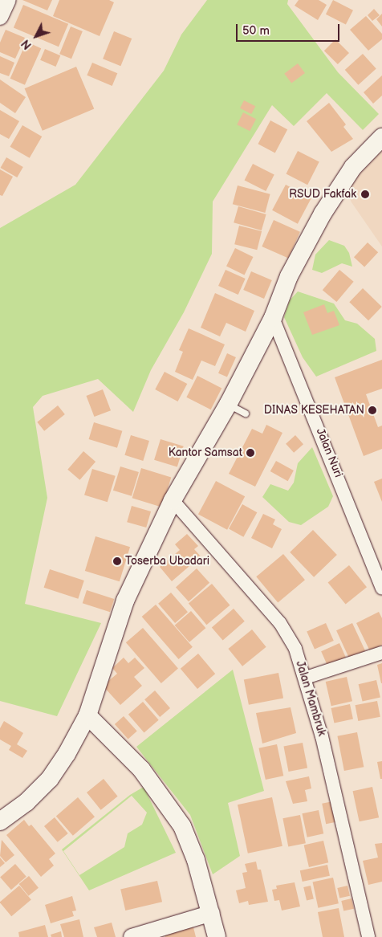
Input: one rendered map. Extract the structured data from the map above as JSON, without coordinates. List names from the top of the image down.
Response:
{
  "streets": {
    "street": ["Jalan Nuri", "Jalan Mambruk"]
  },
  "places": [
    "RSUD Fakfak",
    "DINAS KESEHATAN",
    "Kantor Samsat",
    "Toserba Ubadari"
  ],
  "scale_bar": "50 m",
  "north": "bottom left"
}
